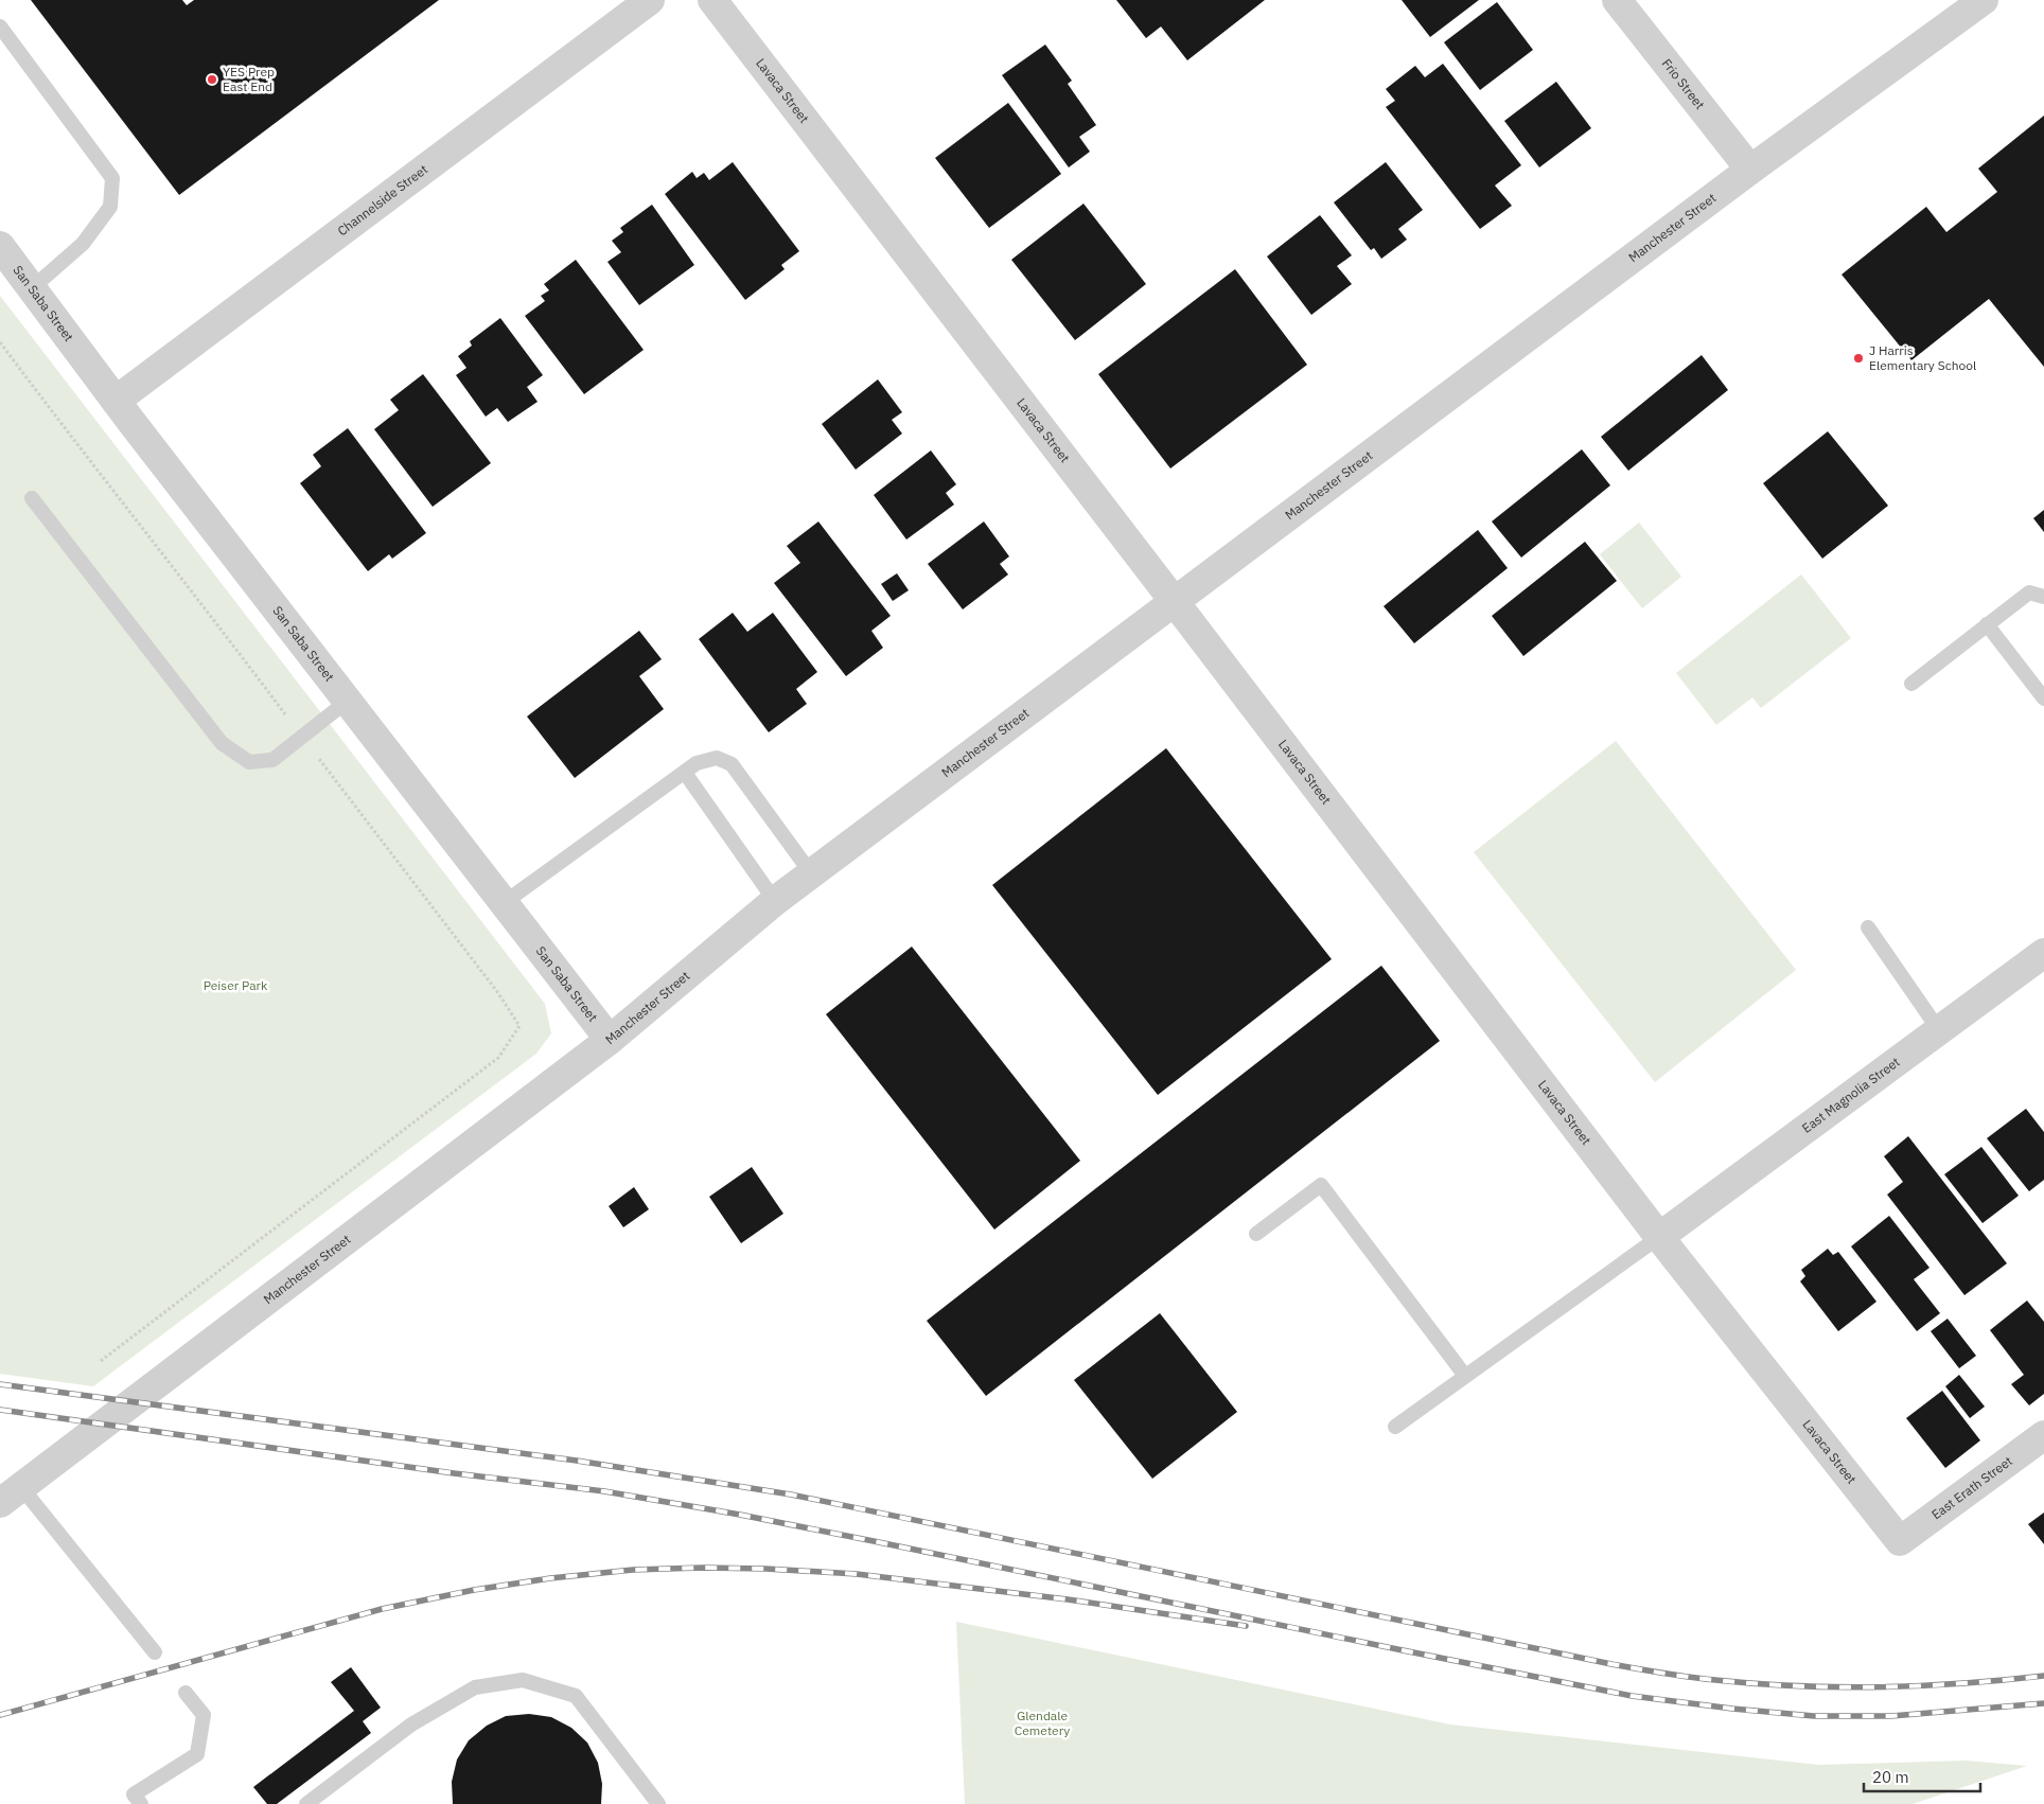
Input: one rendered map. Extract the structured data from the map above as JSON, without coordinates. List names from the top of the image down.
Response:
{
  "streets": {
    "street": [
      "Frio Street",
      "Lavaca Street",
      "Channelside Street",
      "Manchester Street",
      "San Saba Street",
      "East Magnolia Street",
      "East Erath Street"
    ]
  },
  "crossings": [
    ["Frio Street", "Manchester Street"],
    ["Lavaca Street", "Manchester Street"],
    ["Lavaca Street", "East Magnolia Street"],
    ["Lavaca Street", "East Erath Street"],
    ["Channelside Street", "San Saba Street"],
    ["Manchester Street", "San Saba Street"]
  ],
  "parks": ["Peiser Park", "Glendale Cemetery"],
  "places": ["YES Prep East End", "J Harris Elementary School"],
  "scale_bar": "20 m"
}
